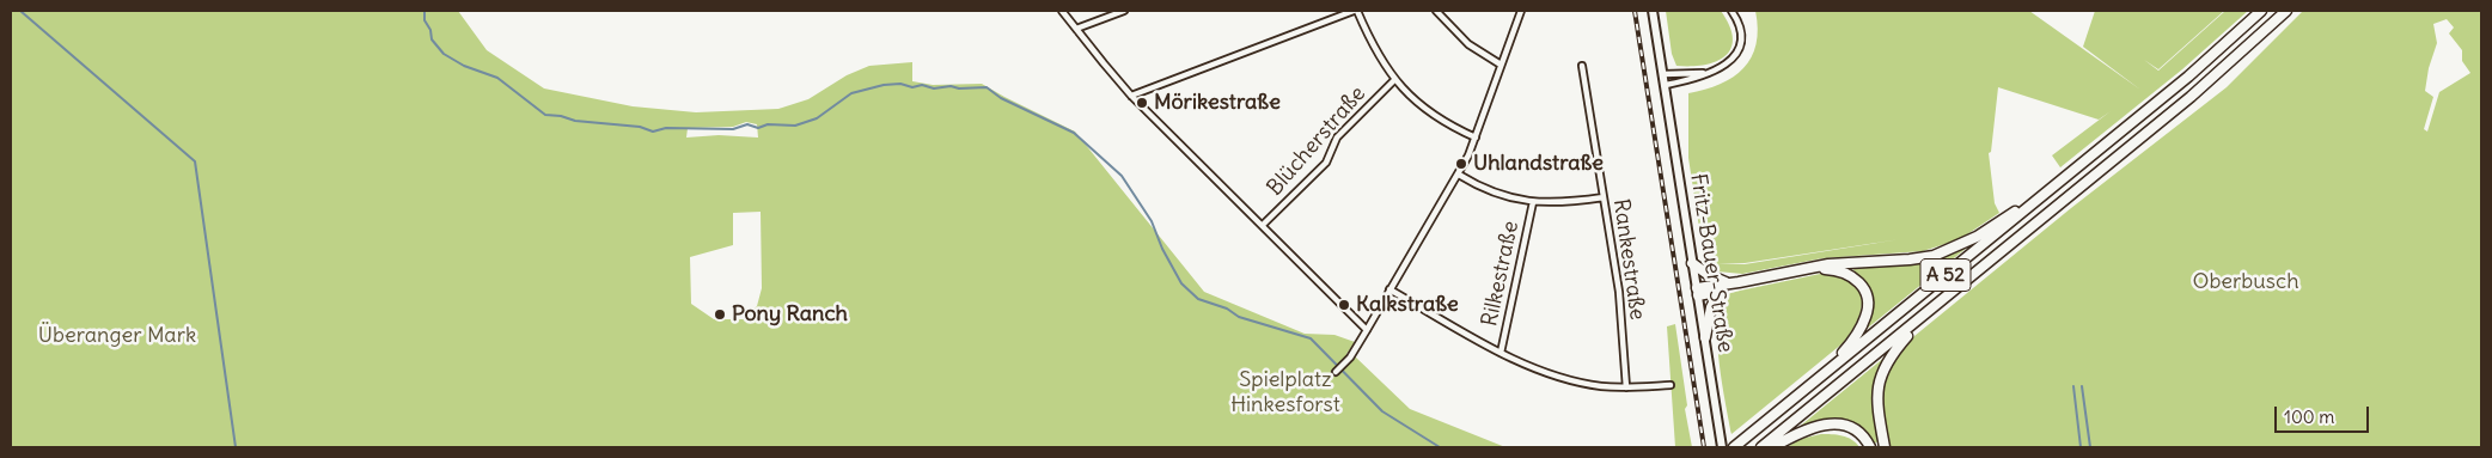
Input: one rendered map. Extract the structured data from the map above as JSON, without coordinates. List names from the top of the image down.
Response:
{
  "streets": {
    "highway": ["A 52"],
    "main road": ["Fritz-Bauer-Straße"],
    "street": ["Blücherstraße", "Rankestraße", "Rilkestraße"]
  },
  "parks": ["Oberbusch", "Überanger Mark", "Spielplatz Hinkesforst"],
  "places": [
    "Mörikestraße",
    "Uhlandstraße",
    "Kalkstraße",
    "Pony Ranch"
  ],
  "scale_bar": "100 m"
}
